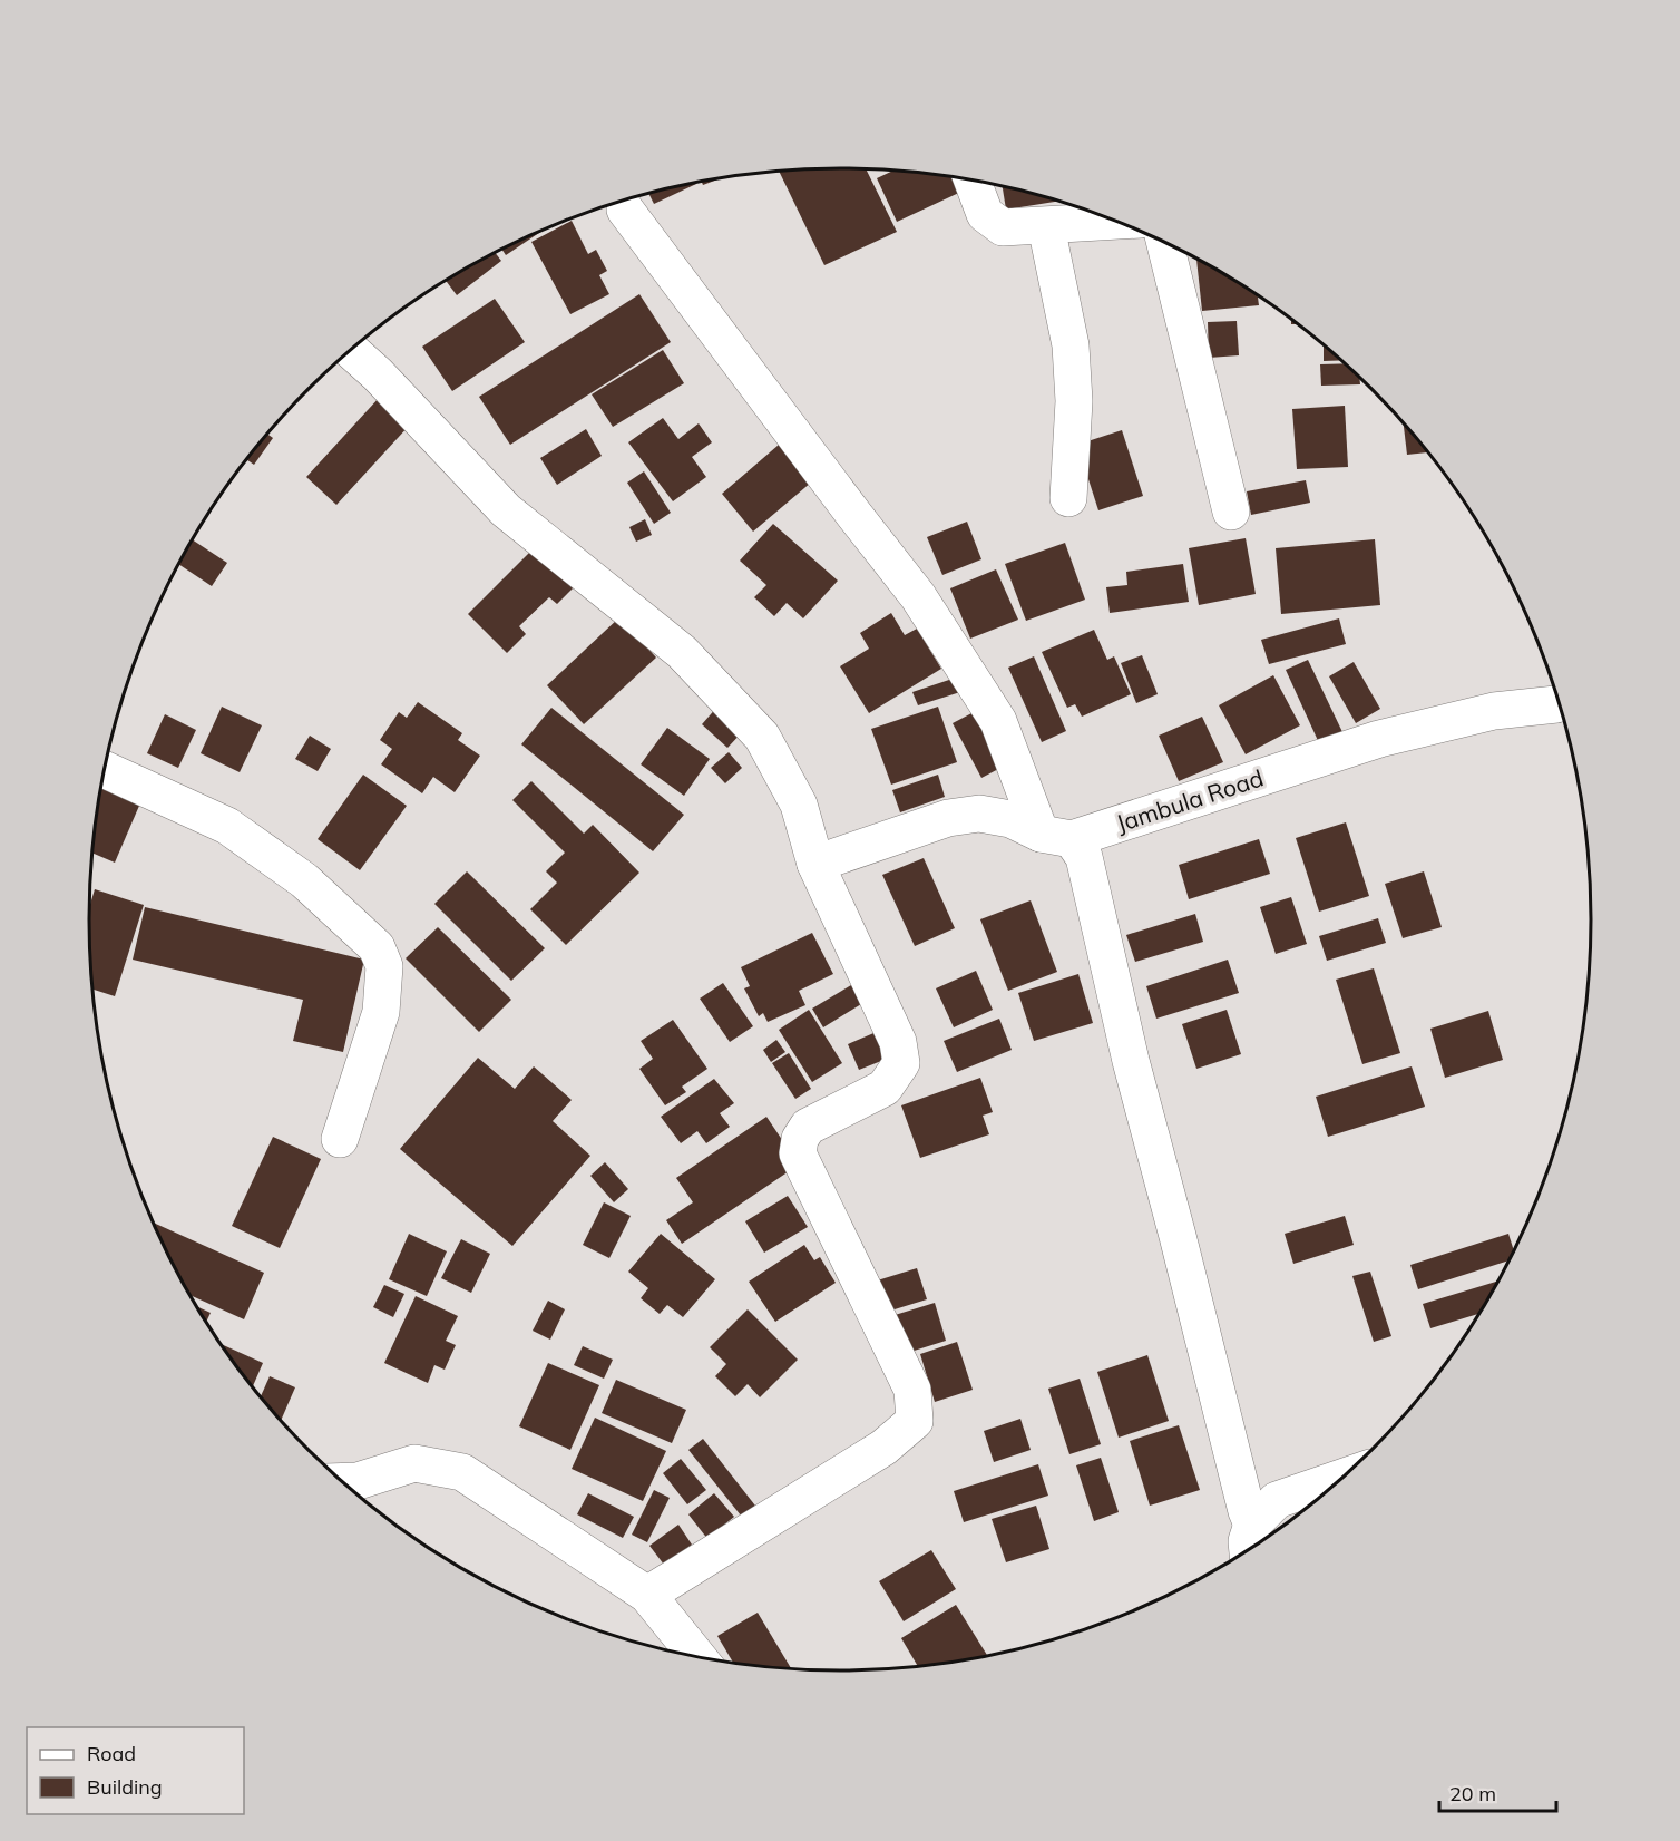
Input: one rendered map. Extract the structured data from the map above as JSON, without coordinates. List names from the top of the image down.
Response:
{
  "streets": {
    "street": ["Jambula Road"]
  },
  "legend": ["Road", "Building"],
  "scale_bar": "20 m"
}
